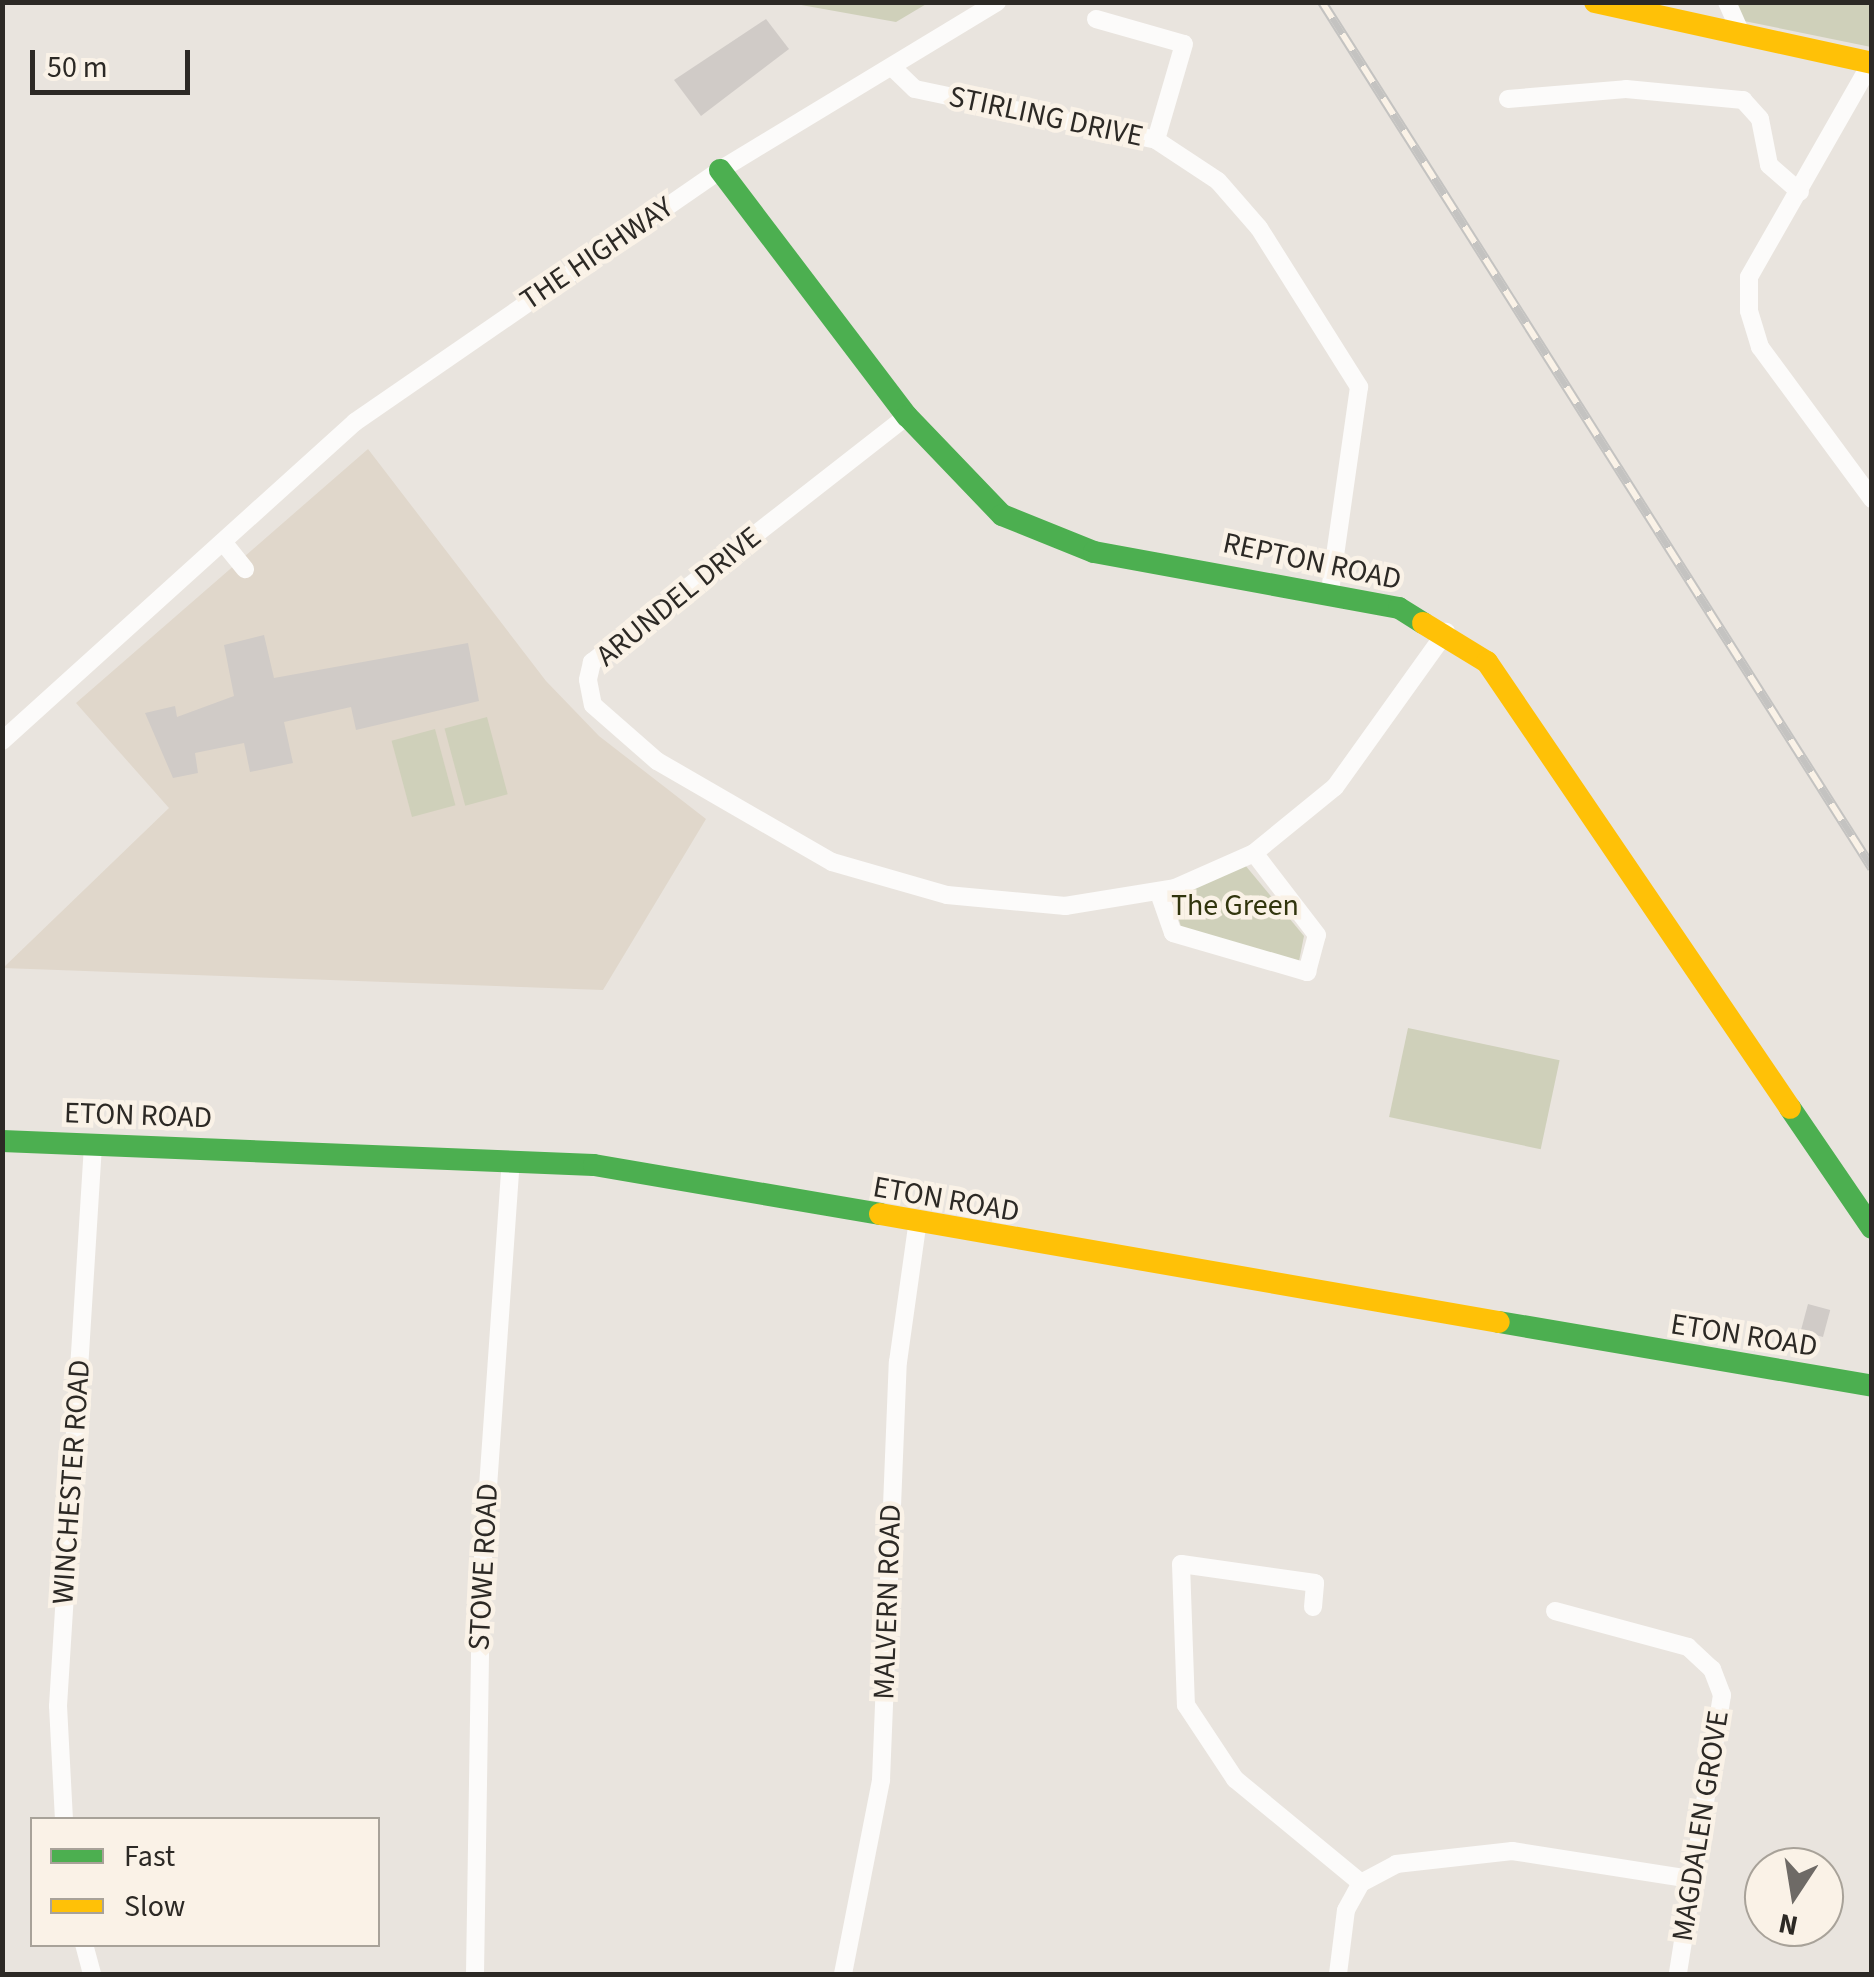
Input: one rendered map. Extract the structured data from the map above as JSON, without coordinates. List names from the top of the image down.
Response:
{
  "streets": {
    "street": [
      "STIRLING DRIVE",
      "THE HIGHWAY",
      "REPTON ROAD",
      "ARUNDEL DRIVE",
      "ETON ROAD",
      "WINCHESTER ROAD",
      "STOWE ROAD",
      "MALVERN ROAD",
      "MAGDALEN GROVE"
    ]
  },
  "crossings": [
    ["STIRLING DRIVE", "THE HIGHWAY"],
    ["STIRLING DRIVE", "REPTON ROAD"],
    ["THE HIGHWAY", "REPTON ROAD"],
    ["REPTON ROAD", "ARUNDEL DRIVE"],
    ["ETON ROAD", "WINCHESTER ROAD"],
    ["ETON ROAD", "STOWE ROAD"],
    ["ETON ROAD", "MALVERN ROAD"]
  ],
  "parks": ["The Green"],
  "legend": ["Fast", "Slow"],
  "scale_bar": "50 m",
  "north": "bottom"
}
